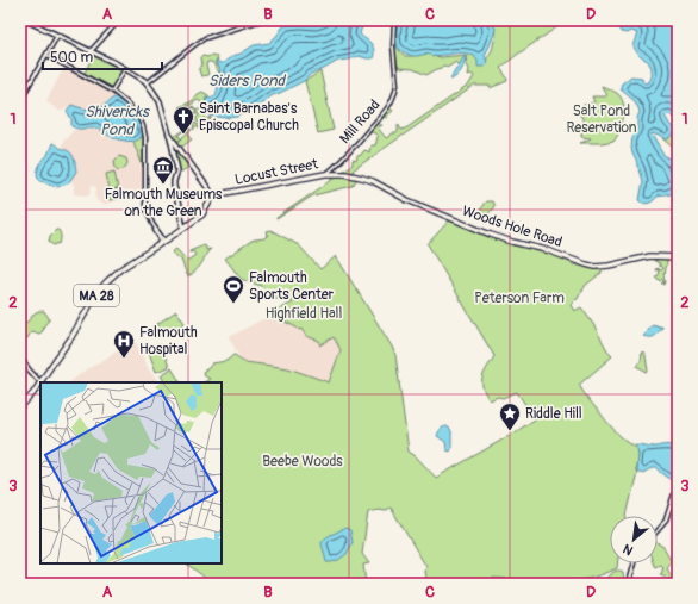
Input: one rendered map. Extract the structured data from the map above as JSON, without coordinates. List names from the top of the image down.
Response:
{
  "streets": {
    "highway": ["Locust Street", "Woods Hole Road", "MA 28"],
    "street": ["Mill Road"]
  },
  "crossings": [
    ["Mill Road", "Locust Street"],
    ["Locust Street", "Woods Hole Road"],
    ["Locust Street", "MA 28"]
  ],
  "water": ["Siders Pond", "Shivericks Pond"],
  "parks": [
    "Salt Pond Reservation",
    "Peterson Farm",
    "Highfield Hall",
    "Beebe Woods"
  ],
  "places": {
    "church": ["Saint Barnabas's Episcopal Church"],
    "museum": ["Falmouth Museums on the Green"],
    "sports": ["Falmouth Sports Center"],
    "hospital": ["Falmouth Hospital"],
    "place": ["Riddle Hill"]
  },
  "scale_bar": "500 m",
  "north": "bottom left",
  "grid": {
    "columns": [
      "A",
      "B",
      "C",
      "D"
    ],
    "rows": ["1", "2", "3"]
  }
}
